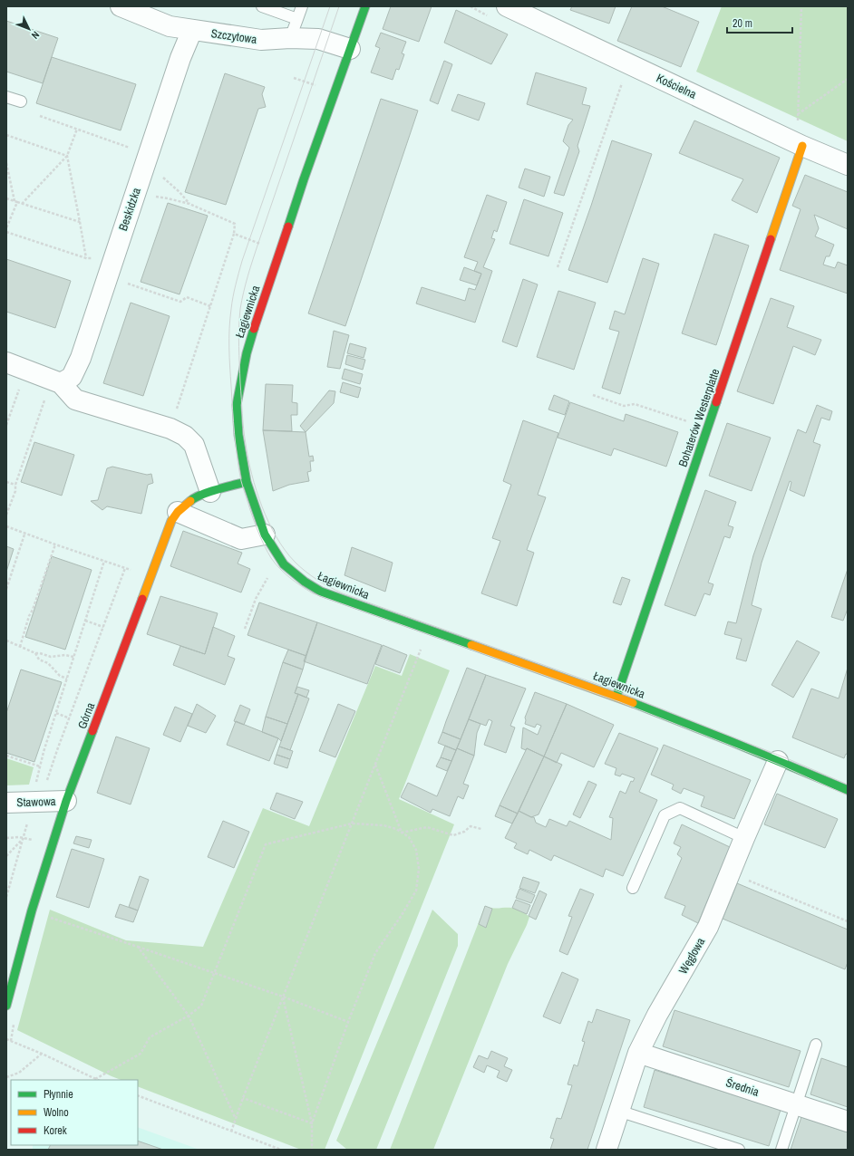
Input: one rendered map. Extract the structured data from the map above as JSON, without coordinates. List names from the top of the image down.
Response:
{
  "streets": {
    "street": [
      "Szczytowa",
      "Kościelna",
      "Beskidzka",
      "Łagiewnicka",
      "Bohaterów Westerplatte",
      "Górna",
      "Stawowa",
      "Węglowa",
      "Średnia"
    ]
  },
  "crossings": [
    ["Szczytowa", "Beskidzka"],
    ["Szczytowa", "Łagiewnicka"],
    ["Kościelna", "Bohaterów Westerplatte"],
    ["Łagiewnicka", "Bohaterów Westerplatte"],
    ["Łagiewnicka", "Górna"],
    ["Łagiewnicka", "Węglowa"],
    ["Górna", "Stawowa"],
    ["Węglowa", "Średnia"]
  ],
  "legend": ["Płynnie", "Wolno", "Korek"],
  "scale_bar": "20 m",
  "north": "bottom right"
}
